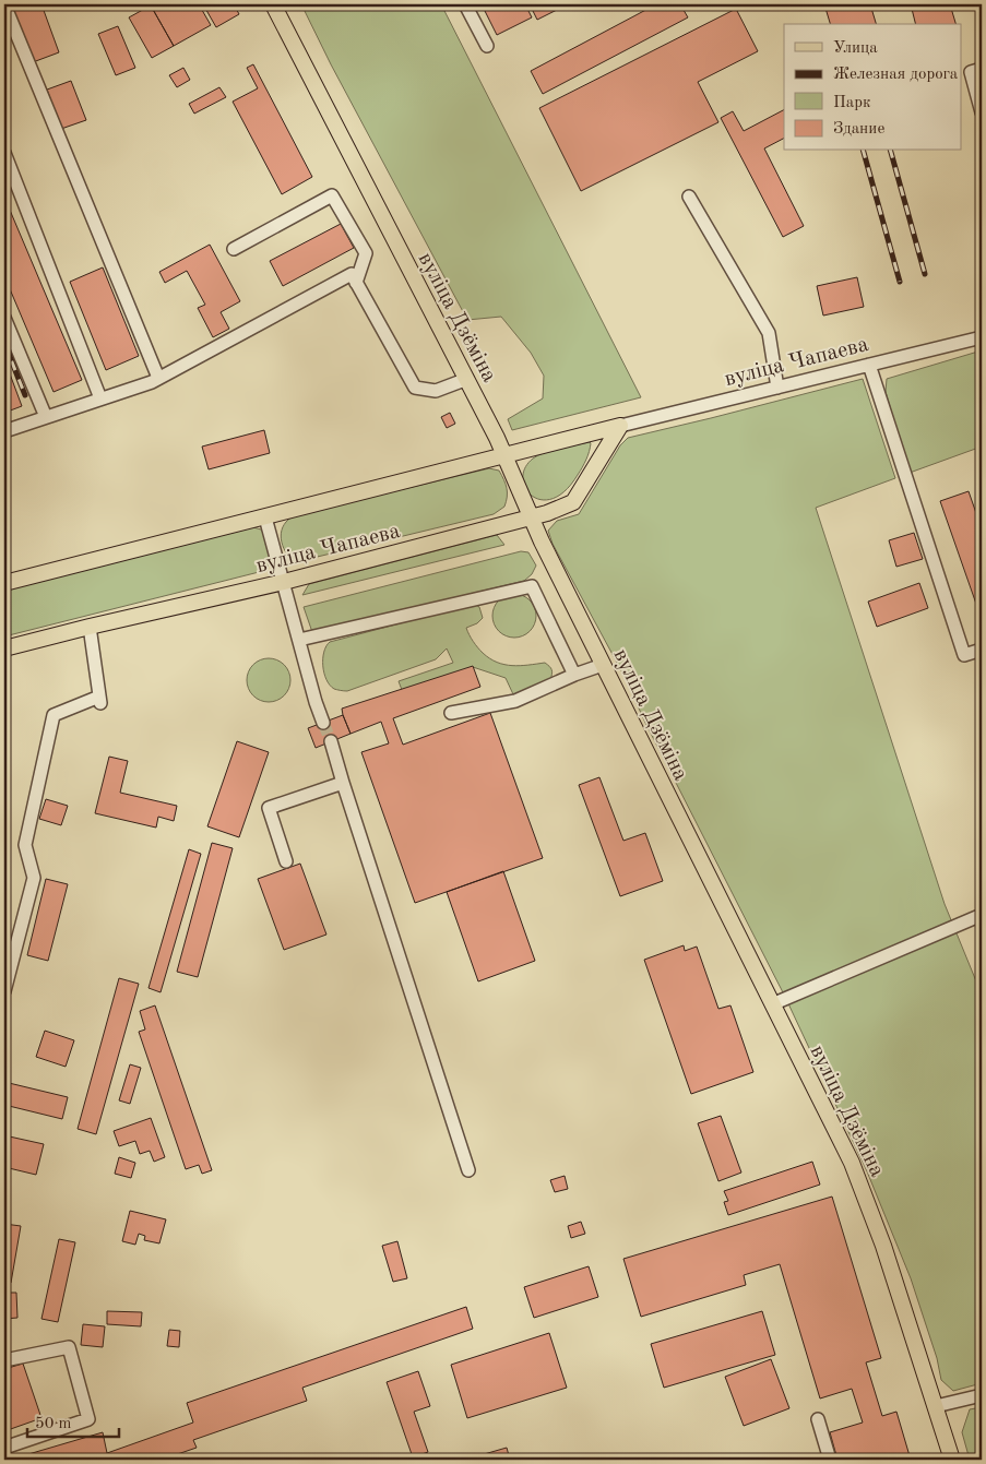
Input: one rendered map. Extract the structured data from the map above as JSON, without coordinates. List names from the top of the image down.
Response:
{
  "streets": {
    "main road": ["вуліца Дзёміна", "вуліца Чапаева"]
  },
  "crossings": [
    ["вуліца Дзёміна", "вуліца Чапаева"]
  ],
  "legend": [
    "Улица",
    "Железная дорога",
    "Парк",
    "Здание"
  ],
  "scale_bar": "50 m"
}
